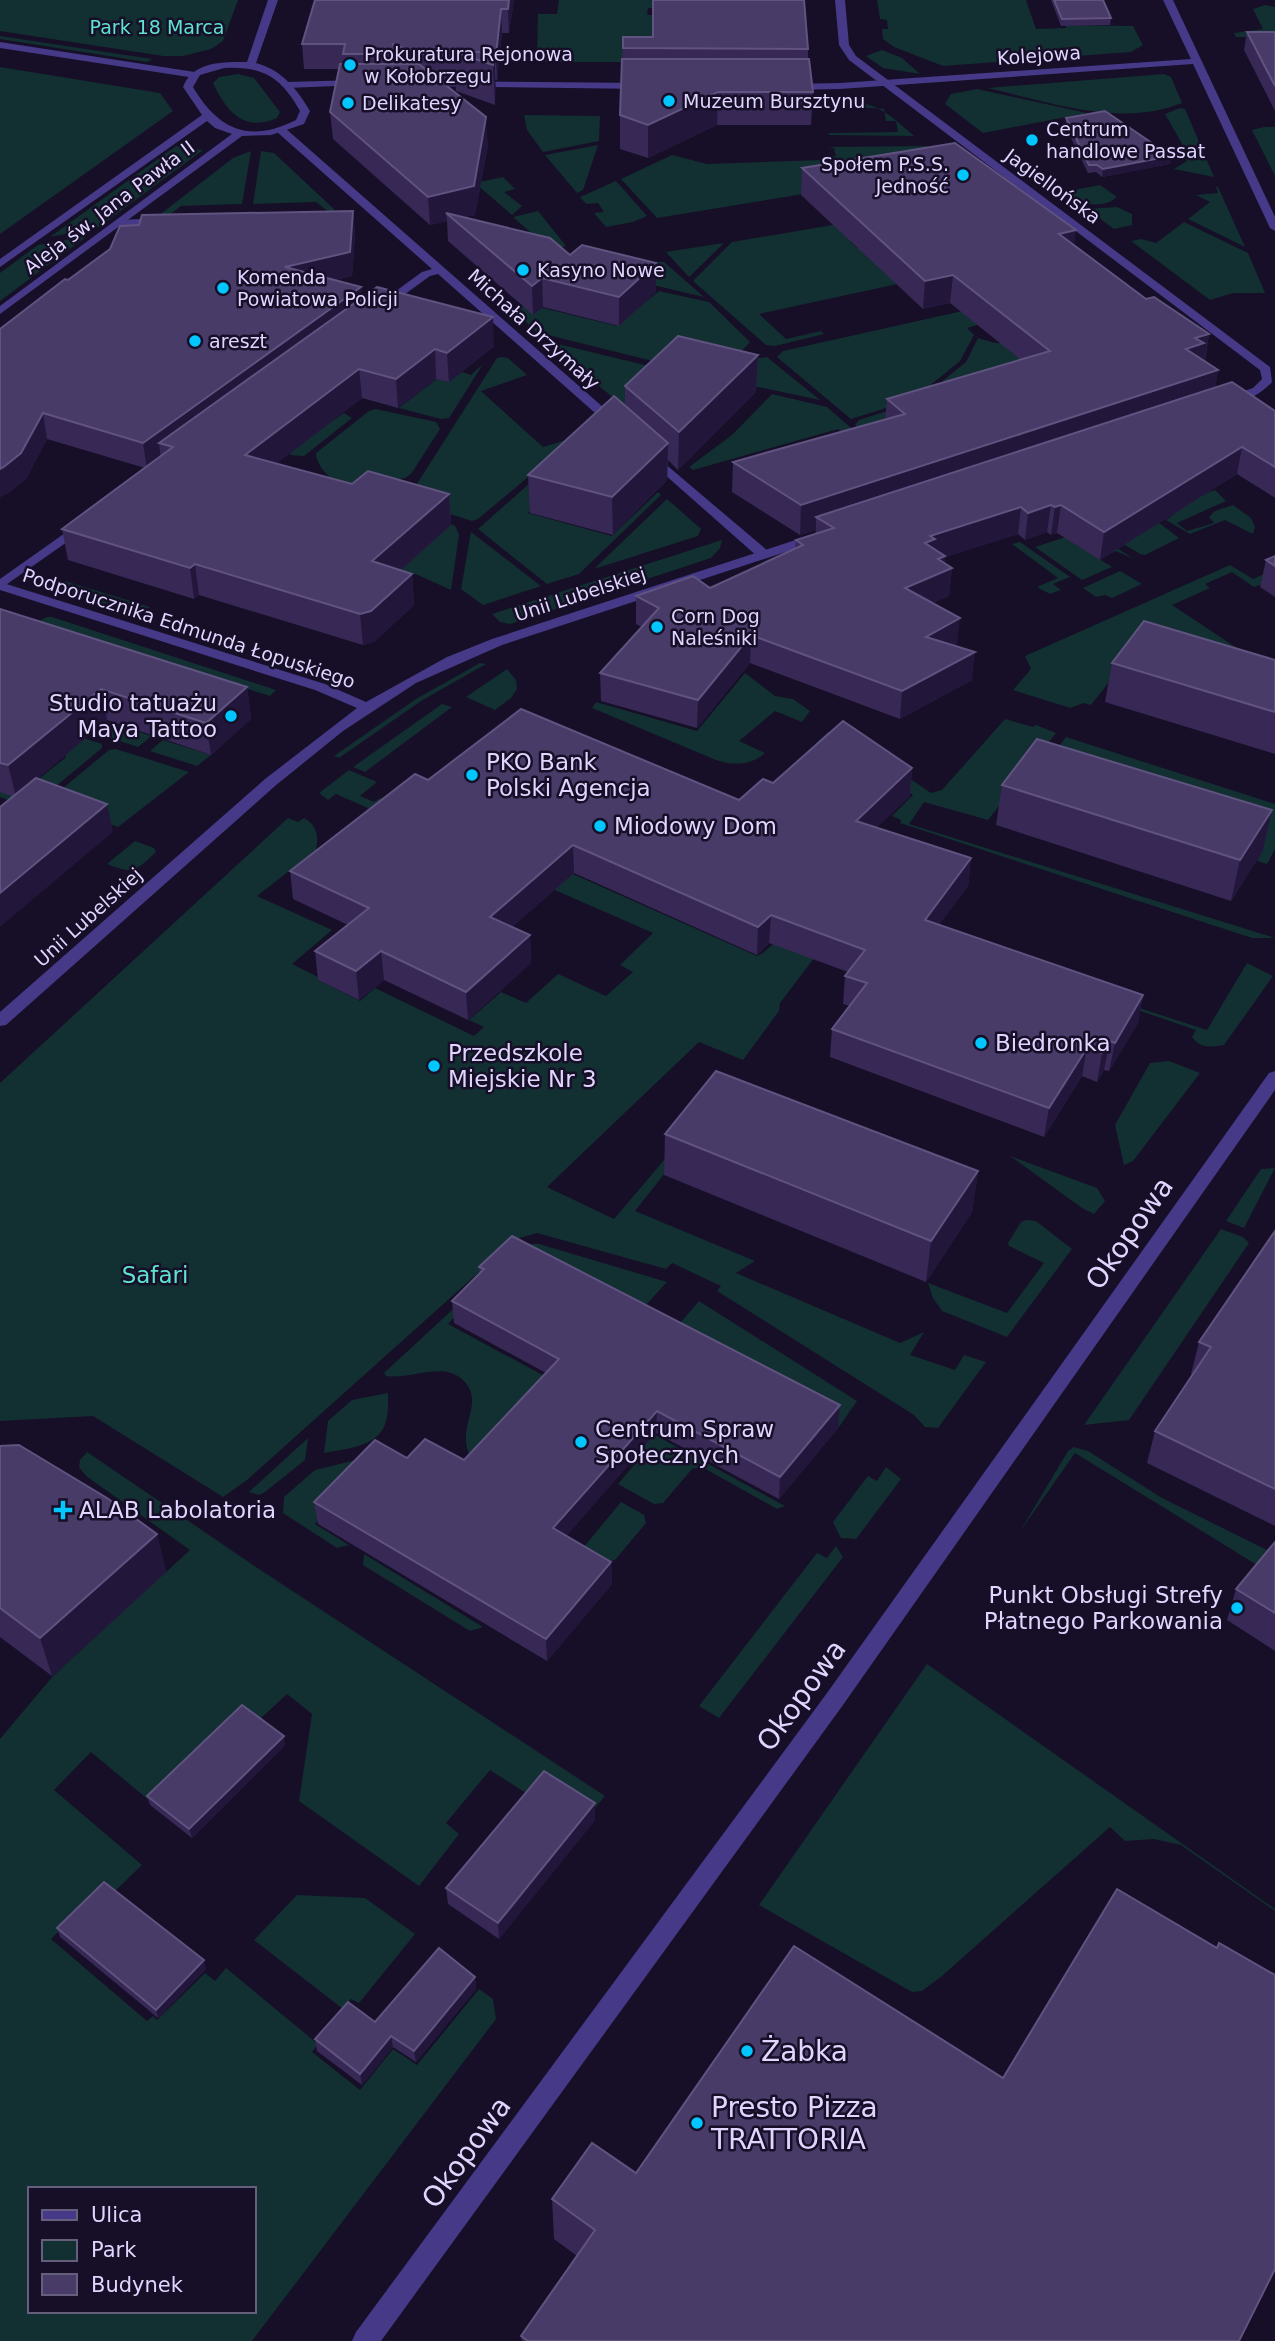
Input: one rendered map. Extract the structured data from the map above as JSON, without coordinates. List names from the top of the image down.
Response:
{
  "streets": {
    "street": [
      "Kolejowa",
      "Jagiellońska",
      "Aleja św. Jana Pawła II",
      "Michała Drzymały",
      "Unii Lubelskiej",
      "Podporucznika Edmunda Łopuskiego",
      "Okopowa"
    ]
  },
  "crossings": [
    ["Kolejowa", "Jagiellońska"],
    ["Unii Lubelskiej", "Podporucznika Edmunda Łopuskiego"]
  ],
  "parks": ["Park 18 Marca", "Safari"],
  "places": {
    "other": [
      "Prokuratura Rejonowa w Kołobrzegu",
      "Muzeum Bursztynu",
      "Delikatesy",
      "Centrum handlowe Passat",
      "Społem P.S.S. Jedność",
      "Kasyno Nowe",
      "Komenda Powiatowa Policji",
      "areszt",
      "Corn Dog Naleśniki",
      "Studio tatuażu Maya Tattoo",
      "PKO Bank Polski Agencja",
      "Miodowy Dom",
      "Biedronka",
      "Przedszkole Miejskie Nr 3",
      "Centrum Spraw Społecznych",
      "Punkt Obsługi Strefy Płatnego Parkowania",
      "Żabka",
      "Presto Pizza TRATTORIA"
    ],
    "health": ["ALAB Labolatoria"]
  },
  "legend": ["Ulica", "Park", "Budynek"]
}
